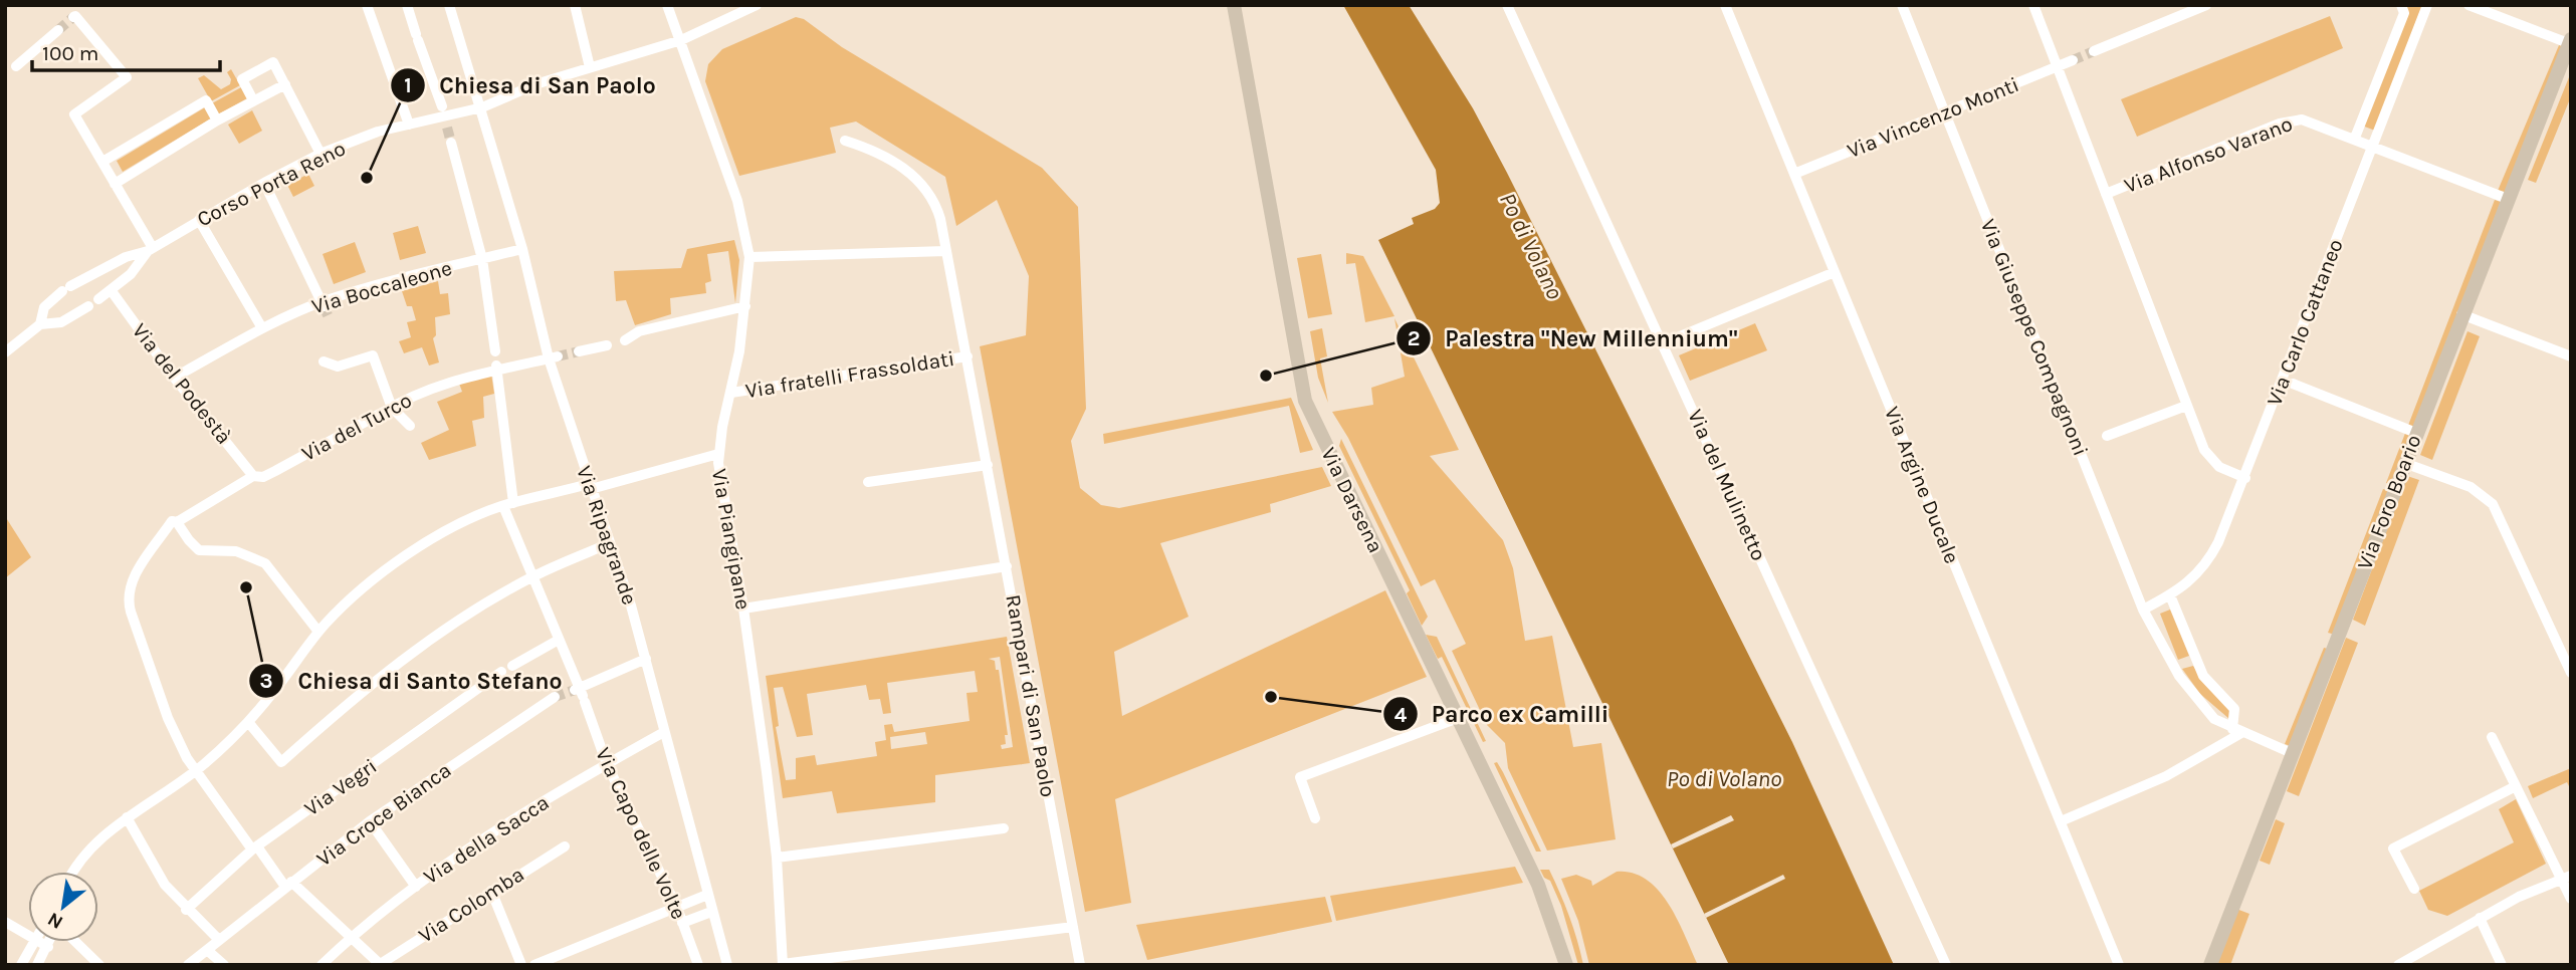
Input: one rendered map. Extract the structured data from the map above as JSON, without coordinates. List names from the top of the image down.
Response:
{
  "streets": {
    "main road": ["Via Darsena", "Via Foro Boario"],
    "street": [
      "Via Vincenzo Monti",
      "Via Alfonso Varano",
      "Corso Porta Reno",
      "Via Boccaleone",
      "Via Carlo Cattaneo",
      "Via Giuseppe Compagnoni",
      "Via fratelli Frassoldati",
      "Via del Podestà",
      "Via del Turco",
      "Via del Mulinetto",
      "Via Argine Ducale",
      "Via Ripagrande",
      "Via Piangipane",
      "Rampari di San Paolo",
      "Via Vegri",
      "Via Croce Bianca",
      "Via Capo delle Volte",
      "Via della Sacca",
      "Via Colomba"
    ]
  },
  "crossings": [
    ["Via Vincenzo Monti", "Via Giuseppe Compagnoni"],
    ["Via Vincenzo Monti", "Via Argine Ducale"],
    ["Via Alfonso Varano", "Via Carlo Cattaneo"],
    ["Via Alfonso Varano", "Via Foro Boario"],
    ["Corso Porta Reno", "Via del Podestà"],
    ["Corso Porta Reno", "Via Ripagrande"],
    ["Corso Porta Reno", "Via Piangipane"],
    ["Via Boccaleone", "Via del Podestà"],
    ["Via Boccaleone", "Via Ripagrande"],
    ["Via Carlo Cattaneo", "Via Giuseppe Compagnoni"],
    ["Via Giuseppe Compagnoni", "Via Foro Boario"],
    ["Via fratelli Frassoldati", "Via Piangipane"],
    ["Via fratelli Frassoldati", "Rampari di San Paolo"],
    ["Via del Podestà", "Via del Turco"],
    ["Via del Turco", "Via Ripagrande"],
    ["Via del Turco", "Via Capo delle Volte"],
    ["Via Ripagrande", "Via della Sacca"],
    ["Via Capo delle Volte", "Via della Sacca"]
  ],
  "water": ["Po di Volano"],
  "places": [
    "Chiesa di San Paolo",
    "Palestra \"New Millennium\"",
    "Chiesa di Santo Stefano",
    "Parco ex Camilli"
  ],
  "scale_bar": "100 m",
  "north": "bottom left"
}
